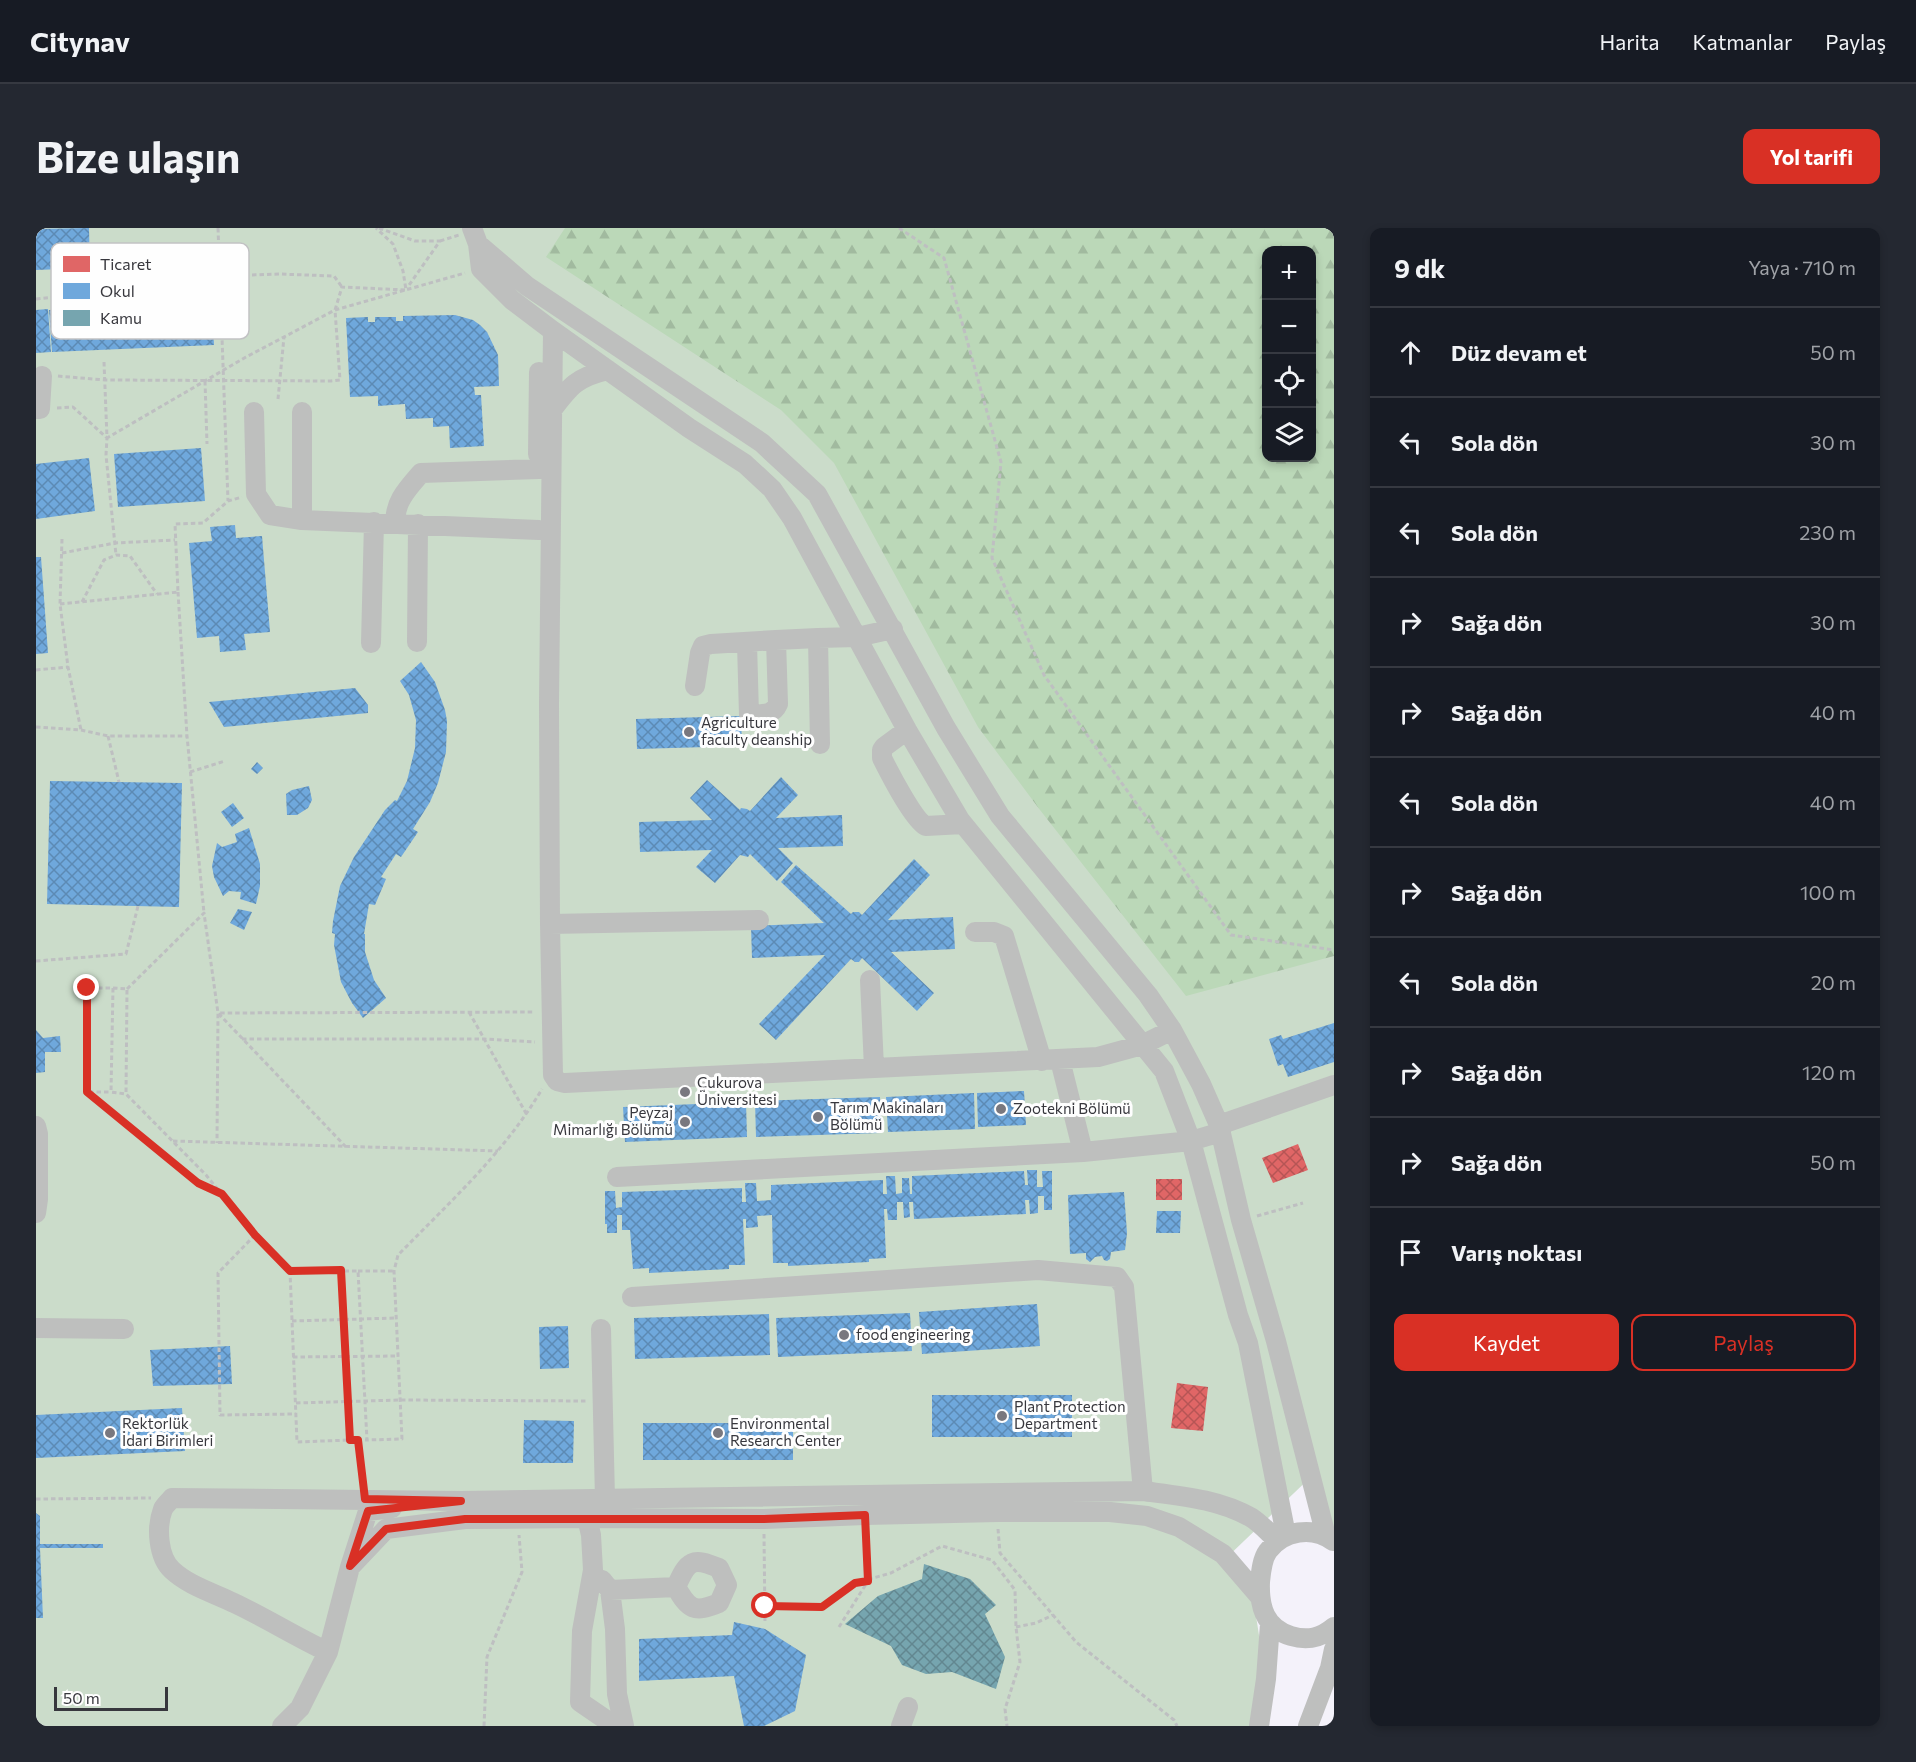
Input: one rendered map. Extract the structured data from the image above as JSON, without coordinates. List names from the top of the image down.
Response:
{
  "places": [
    "Agriculture faculty deanship",
    "Çukurova Üniversitesi",
    "Zootekni Bölümü",
    "Tarım Makinaları Bölümü",
    "Peyzaj Mimarlığı Bölümü",
    "food engineering",
    "Plant Protection Department",
    "Rektorlük İdari Birimleri",
    "Environmental Research Center"
  ],
  "legend": ["Ticaret", "Okul", "Kamu"],
  "scale_bar": "50 m",
  "page": {
    "header": "Citynav",
    "nav": ["Harita", "Katmanlar", "Paylaş"],
    "buttons": [
      "Yol tarifi",
      ["Kaydet", "Paylaş"]
    ],
    "title": "Bize ulaşın",
    "heading": ["9 dk", "Yaya · 710 m"],
    "map_buttons": ["+", "−"],
    "list": [
      ["Düz devam et", "50 m"],
      ["Sola dön", "30 m"],
      ["Sola dön", "230 m"],
      ["Sağa dön", "30 m"],
      ["Sağa dön", "40 m"],
      ["Sola dön", "40 m"],
      ["Sağa dön", "100 m"],
      ["Sola dön", "20 m"],
      ["Sağa dön", "120 m"],
      ["Sağa dön", "50 m"],
      "Varış noktası"
    ],
    "scale": "50 m"
  }
}
